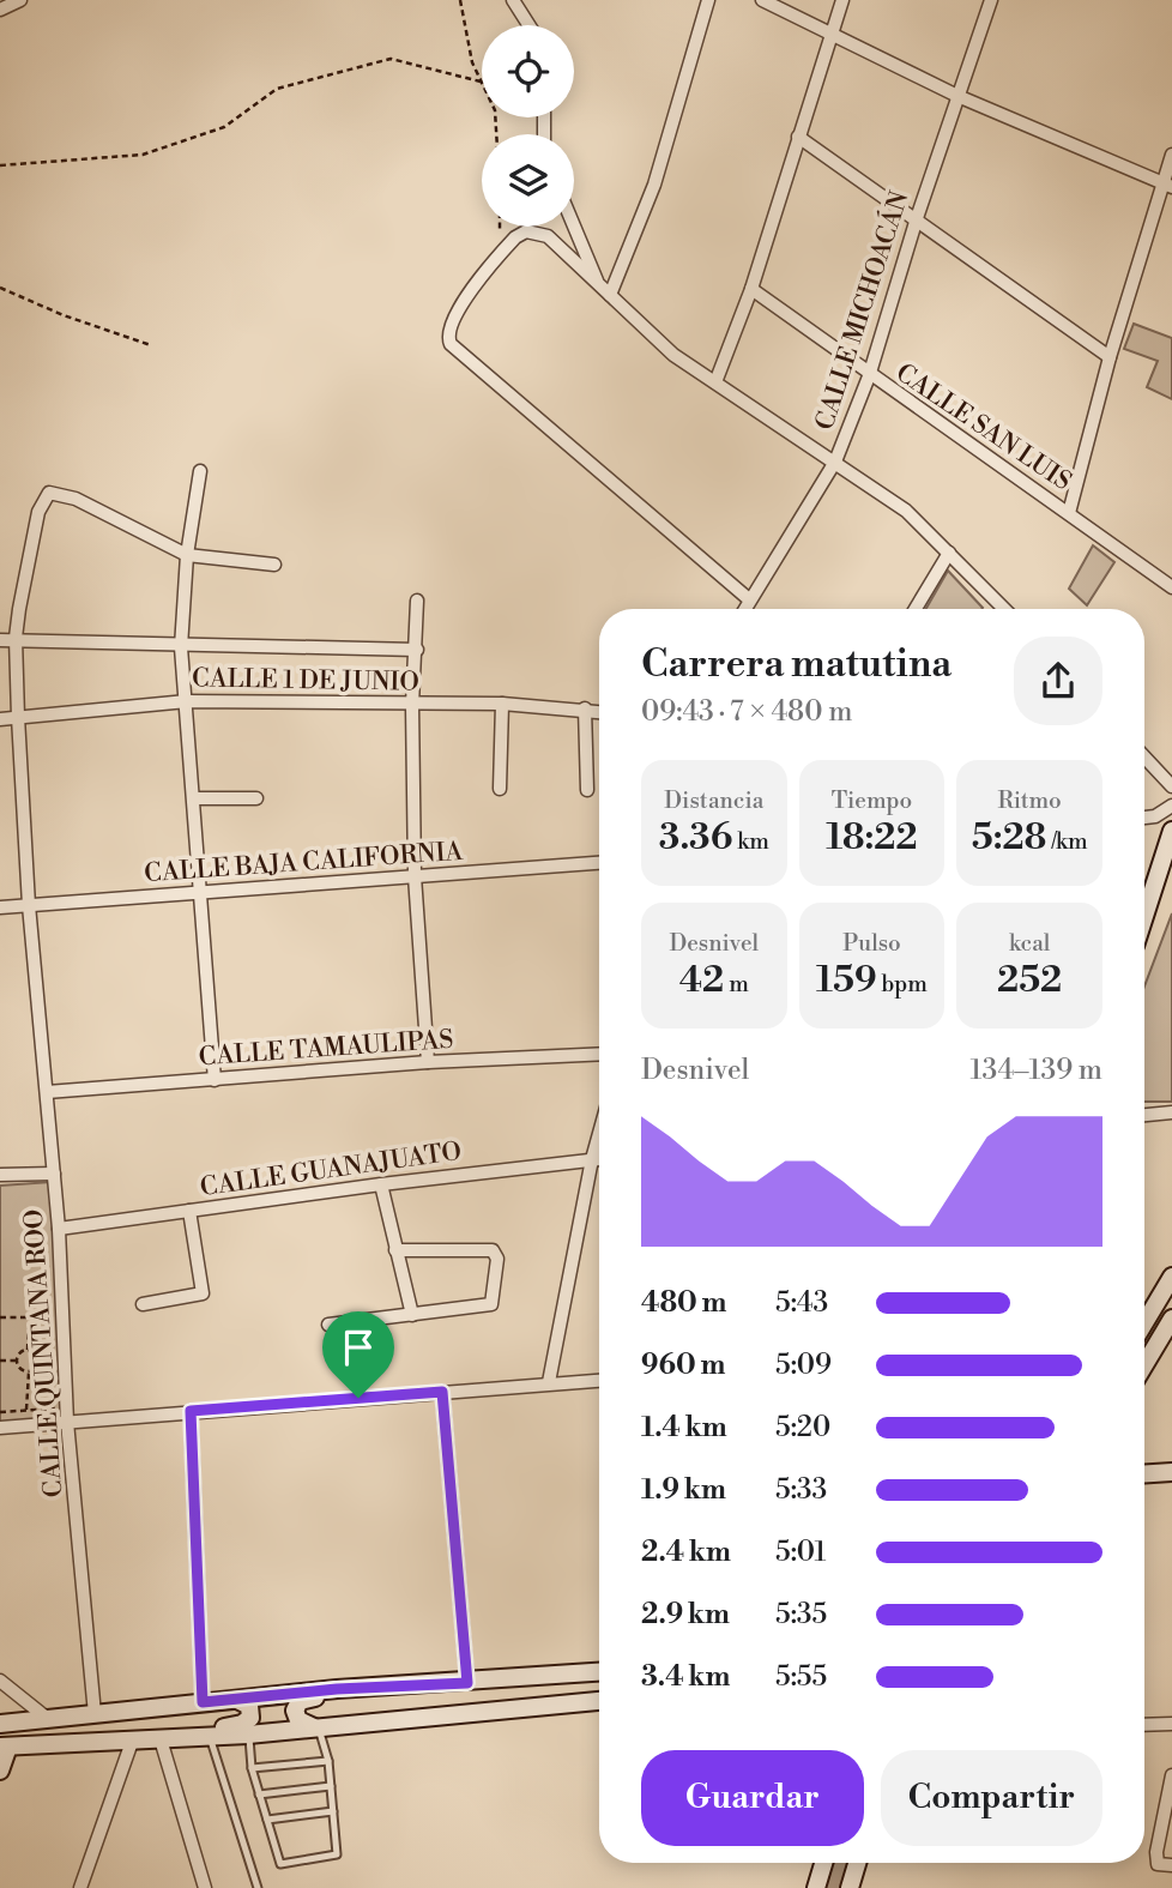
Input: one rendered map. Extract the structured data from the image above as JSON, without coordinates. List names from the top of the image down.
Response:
{
  "streets": {
    "street": [
      "CALLE MICHOACÁN",
      "CALLE SAN LUIS",
      "CALLE 1 DE JUNIO",
      "CALLE BAJA CALIFORNIA",
      "CALLE TAMAULIPAS",
      "CALLE GUANAJUATO",
      "CALLE QUINTANA ROO"
    ]
  },
  "crossings": [
    ["CALLE MICHOACÁN", "CALLE SAN LUIS"],
    ["CALLE 1 DE JUNIO", "CALLE QUINTANA ROO"],
    ["CALLE BAJA CALIFORNIA", "CALLE QUINTANA ROO"],
    ["CALLE TAMAULIPAS", "CALLE QUINTANA ROO"],
    ["CALLE GUANAJUATO", "CALLE QUINTANA ROO"]
  ],
  "page": {
    "heading": ["Carrera matutina", "09:43 · 7 × 480 m"],
    "stats": [
      ["Distancia", "3.36 km"],
      ["Tiempo", "18:22"],
      ["Ritmo", "5:28 /km"],
      ["Desnivel", "42 m"],
      ["Pulso", "159 bpm"],
      ["kcal", "252"]
    ],
    "chart": ["Desnivel", "134–139 m"],
    "list": [
      {
        "name": "480 m",
        "note": "5:43"
      },
      {
        "name": "960 m",
        "note": "5:09"
      },
      {
        "name": "1.4 km",
        "note": "5:20"
      },
      {
        "name": "1.9 km",
        "note": "5:33"
      },
      {
        "name": "2.4 km",
        "note": "5:01"
      },
      {
        "name": "2.9 km",
        "note": "5:35"
      },
      {
        "name": "3.4 km",
        "note": "5:55"
      }
    ],
    "buttons": ["Guardar", "Compartir"]
  }
}
